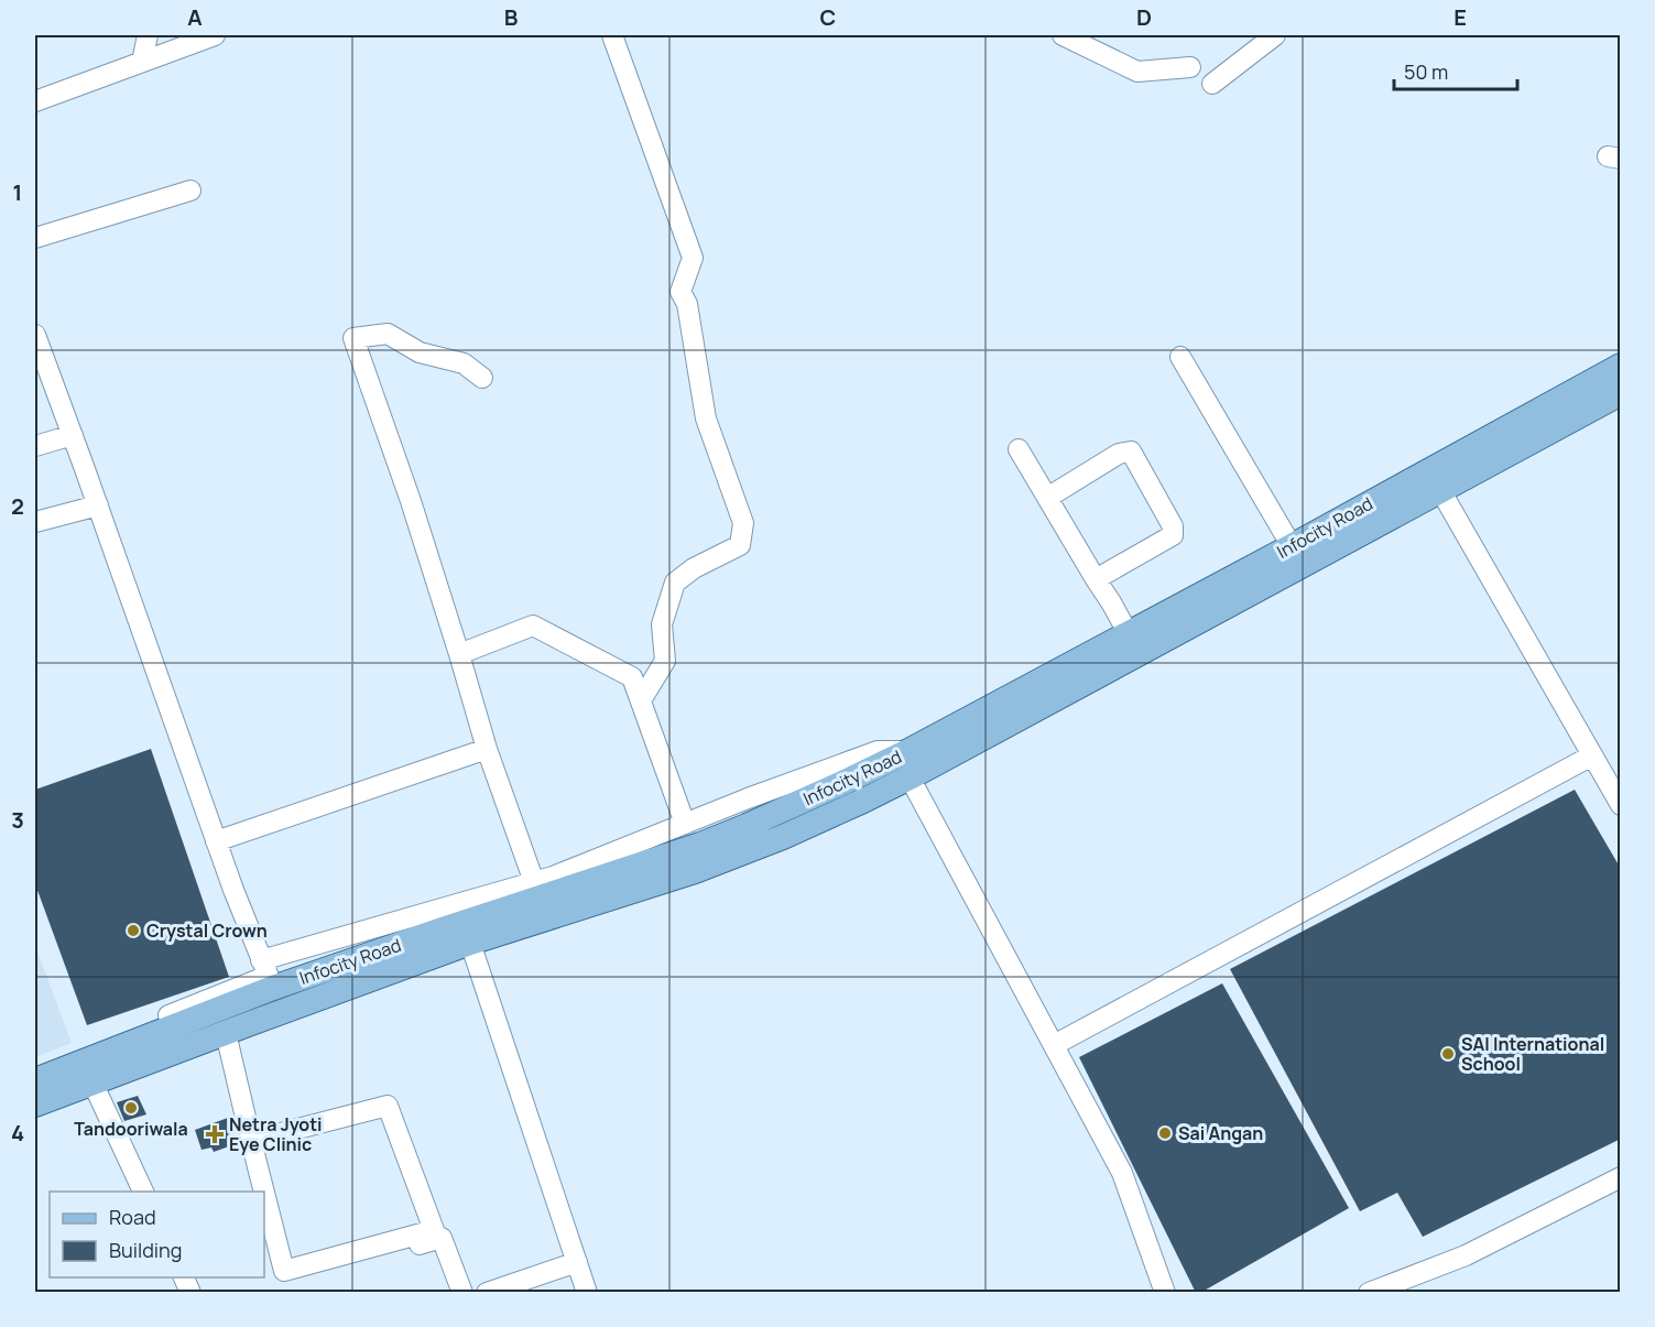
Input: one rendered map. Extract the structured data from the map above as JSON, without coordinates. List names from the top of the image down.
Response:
{
  "streets": {
    "main road": ["Infocity Road"]
  },
  "places": {
    "other": [
      "Crystal Crown",
      "SAI International School",
      "Tandooriwala",
      "Sai Angan"
    ],
    "health": ["Netra Jyoti Eye Clinic"]
  },
  "legend": ["Road", "Building"],
  "scale_bar": "50 m",
  "grid": {
    "columns": [
      "A",
      "B",
      "C",
      "D",
      "E"
    ],
    "rows": [
      "1",
      "2",
      "3",
      "4"
    ]
  }
}
